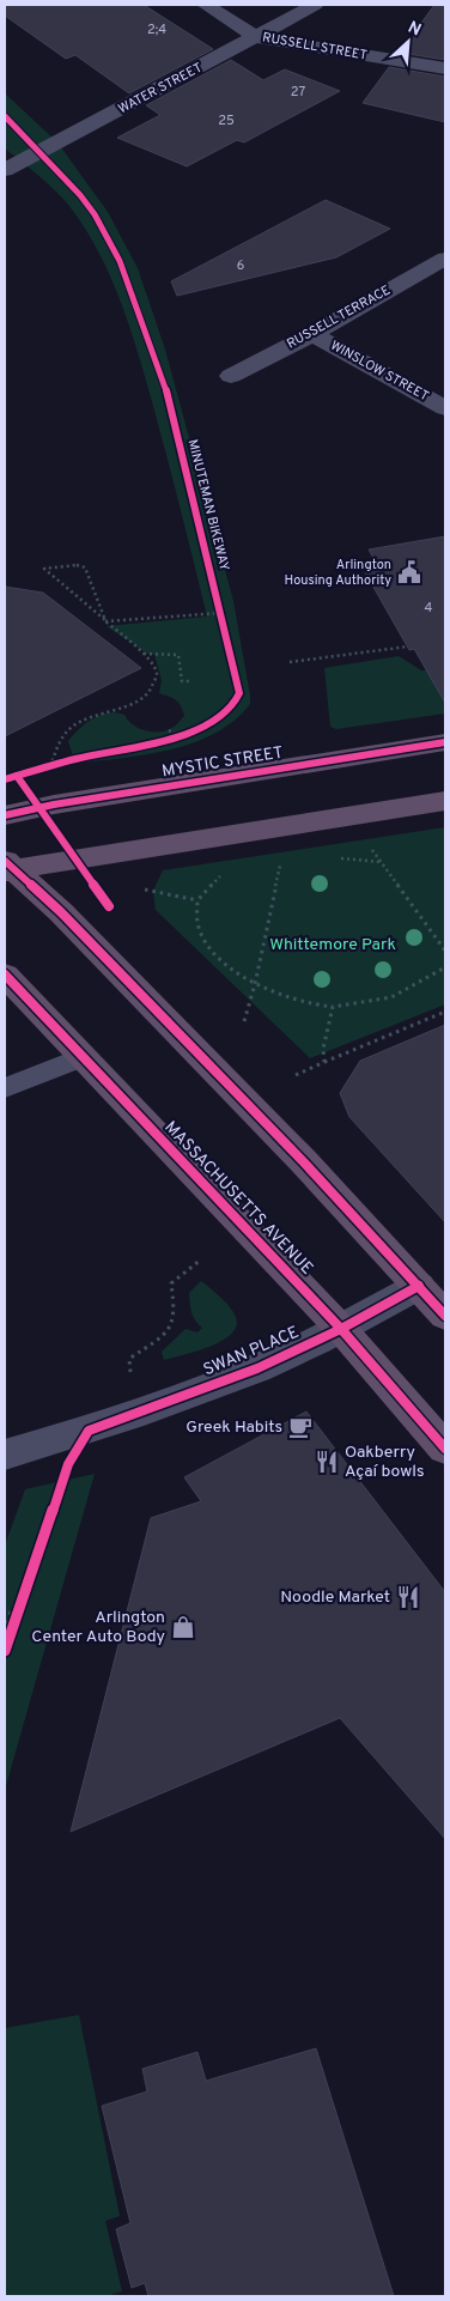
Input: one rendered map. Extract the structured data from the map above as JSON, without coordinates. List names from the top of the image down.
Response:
{
  "streets": {
    "highway": ["MYSTIC STREET", "MASSACHUSETTS AVENUE"],
    "street": [
      "RUSSELL STREET",
      "WATER STREET",
      "RUSSELL TERRACE",
      "WINSLOW STREET",
      "SWAN PLACE"
    ],
    "cycle path": ["MINUTEMAN BIKEWAY"]
  },
  "crossings": [
    ["RUSSELL STREET", "WATER STREET"],
    ["RUSSELL TERRACE", "WINSLOW STREET"],
    ["MASSACHUSETTS AVENUE", "SWAN PLACE"]
  ],
  "parks": ["Whittemore Park"],
  "places": {
    "public building": ["Arlington Housing Authority"],
    "cafe": ["Greek Habits"],
    "restaurant": ["Oakberry Açaí bowls", "Noodle Market"],
    "shop": ["Arlington Center Auto Body"]
  },
  "house_numbers": [
    "2;4",
    "27",
    "25",
    "6",
    "4"
  ],
  "north": "top right"
}
